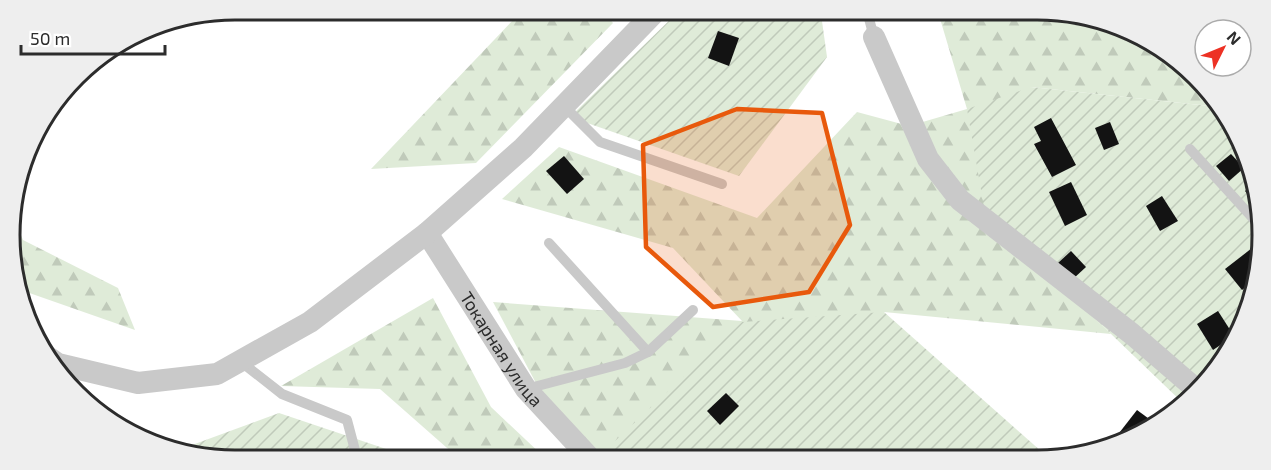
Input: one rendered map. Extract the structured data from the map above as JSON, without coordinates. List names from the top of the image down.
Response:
{
  "streets": {
    "street": ["Токарная улица"]
  },
  "scale_bar": "50 m",
  "north": "top right"
}
